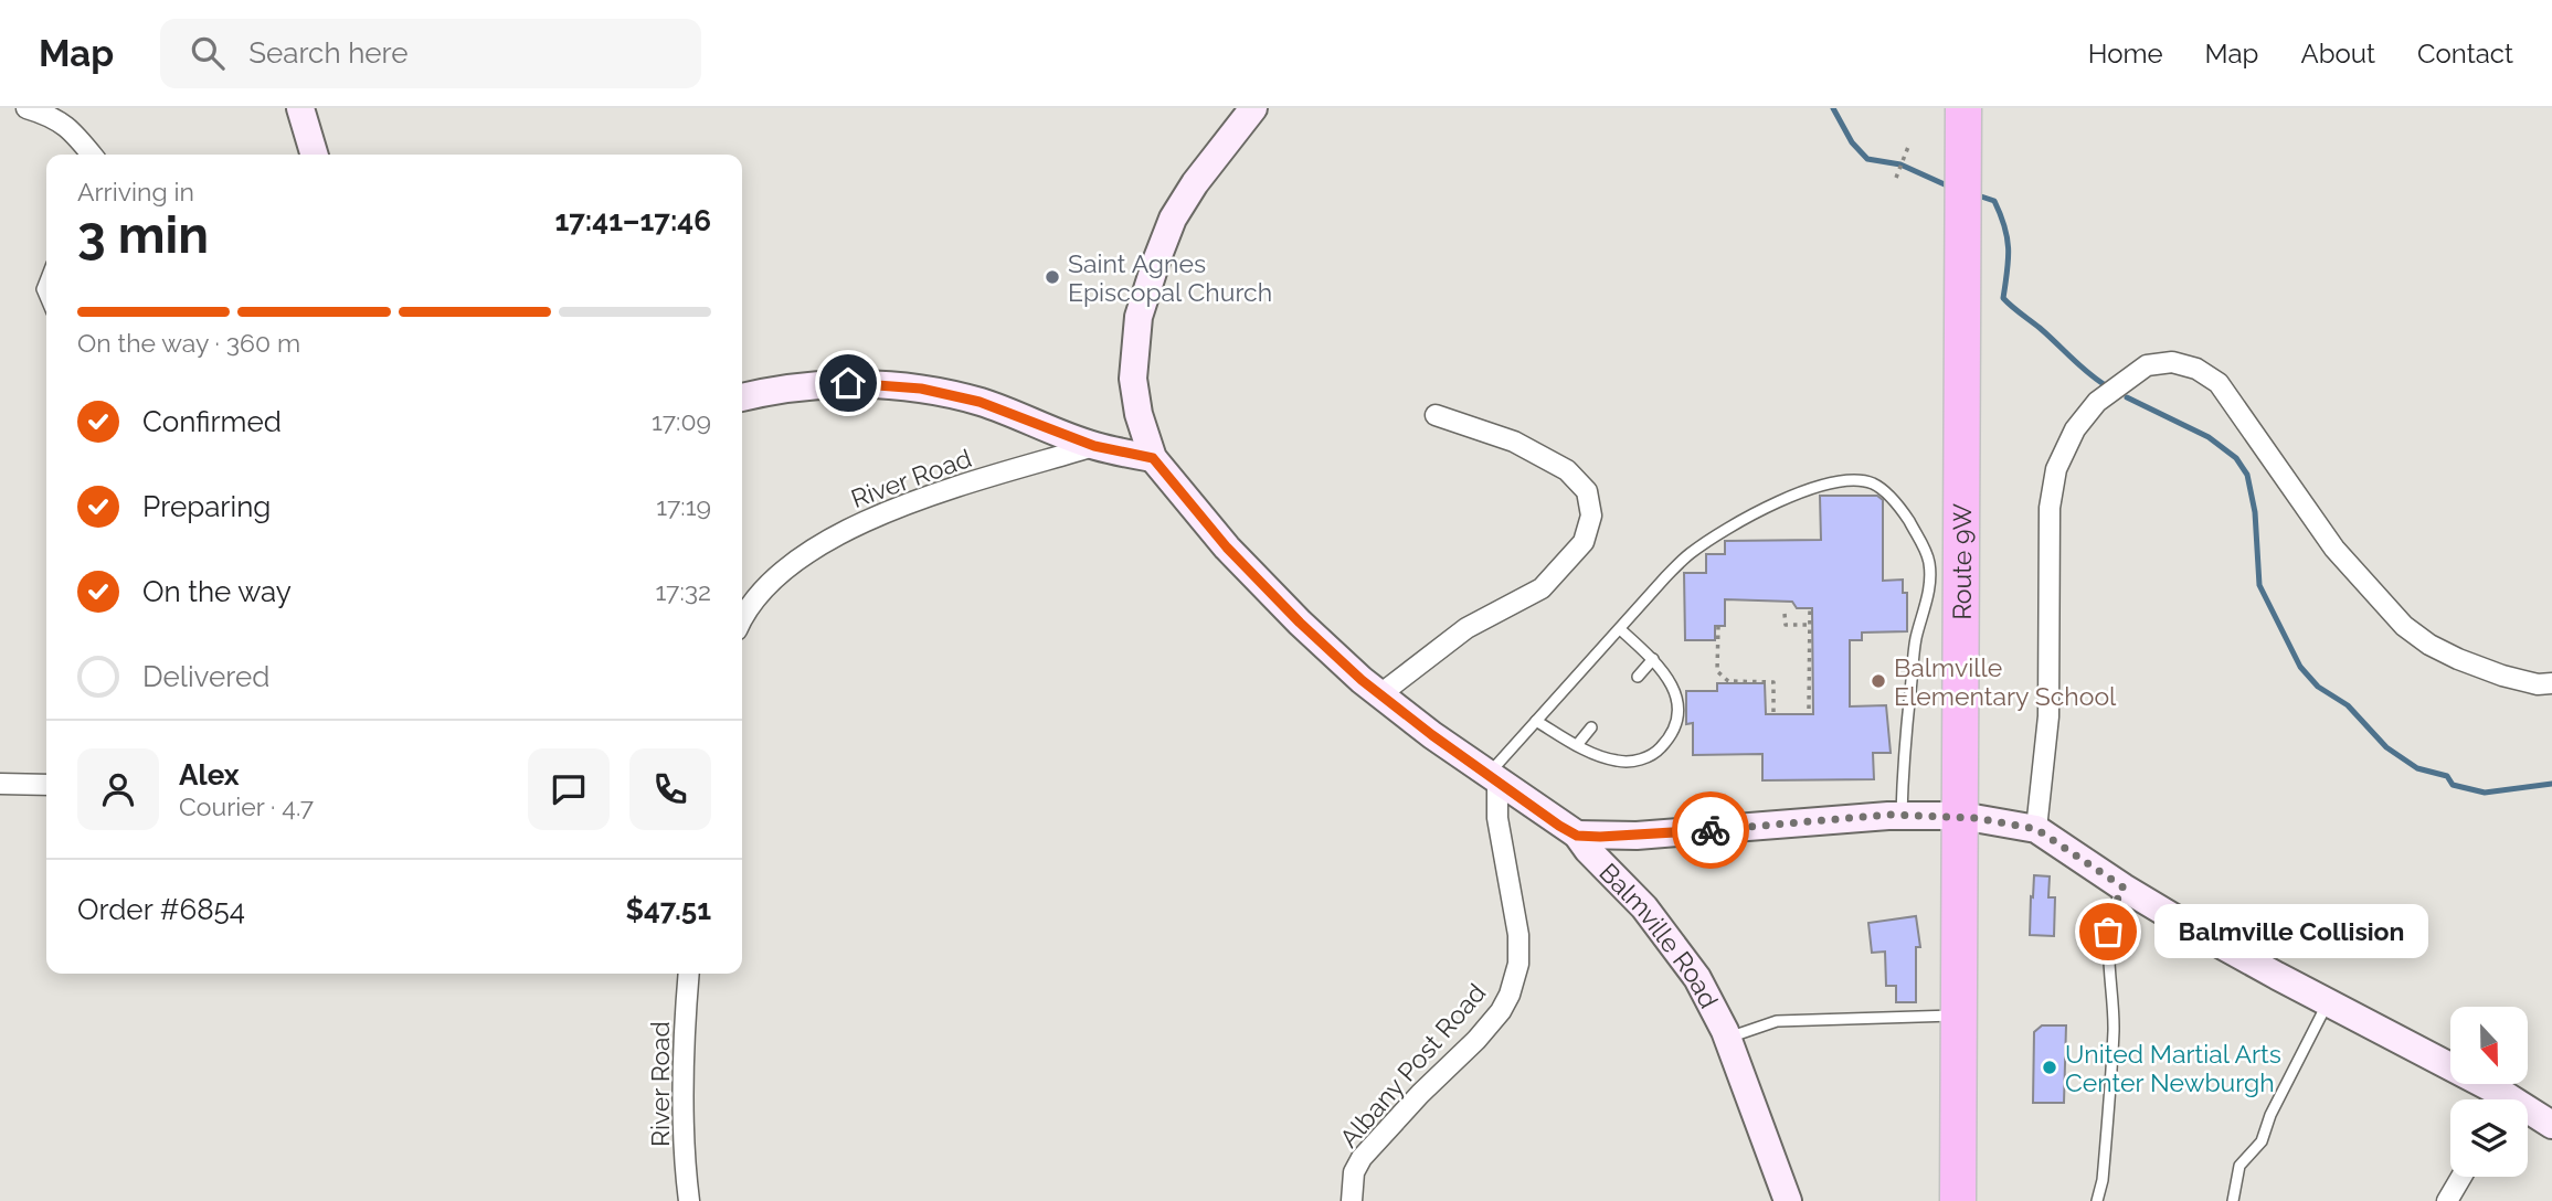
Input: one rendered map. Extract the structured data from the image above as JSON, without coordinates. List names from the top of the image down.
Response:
{
  "streets": {
    "highway": ["Route 9W"],
    "street": ["River Road", "Balmville Road", "Albany Post Road"]
  },
  "crossings": [
    ["Balmville Road", "Albany Post Road"]
  ],
  "places": [
    "Saint Agnes Episcopal Church",
    "Balmville Elementary School",
    "Balmville Collision",
    "United Martial Arts Center Newburgh"
  ],
  "north": "bottom",
  "page": {
    "header": "Map",
    "search": "Search here",
    "nav": [
      "Home",
      "Map",
      "About",
      "Contact"
    ],
    "heading": ["3 min", "Arriving in", "17:41–17:46"],
    "panel": [
      "Alex",
      "Courier · 4.7",
      "Order #6854",
      "$47.51"
    ],
    "bar": "On the way · 360 m",
    "list": [
      ["Confirmed", "17:09"],
      ["Preparing", "17:19"],
      ["On the way", "17:32"],
      "Delivered"
    ],
    "bubble": "Balmville Collision"
  }
}
